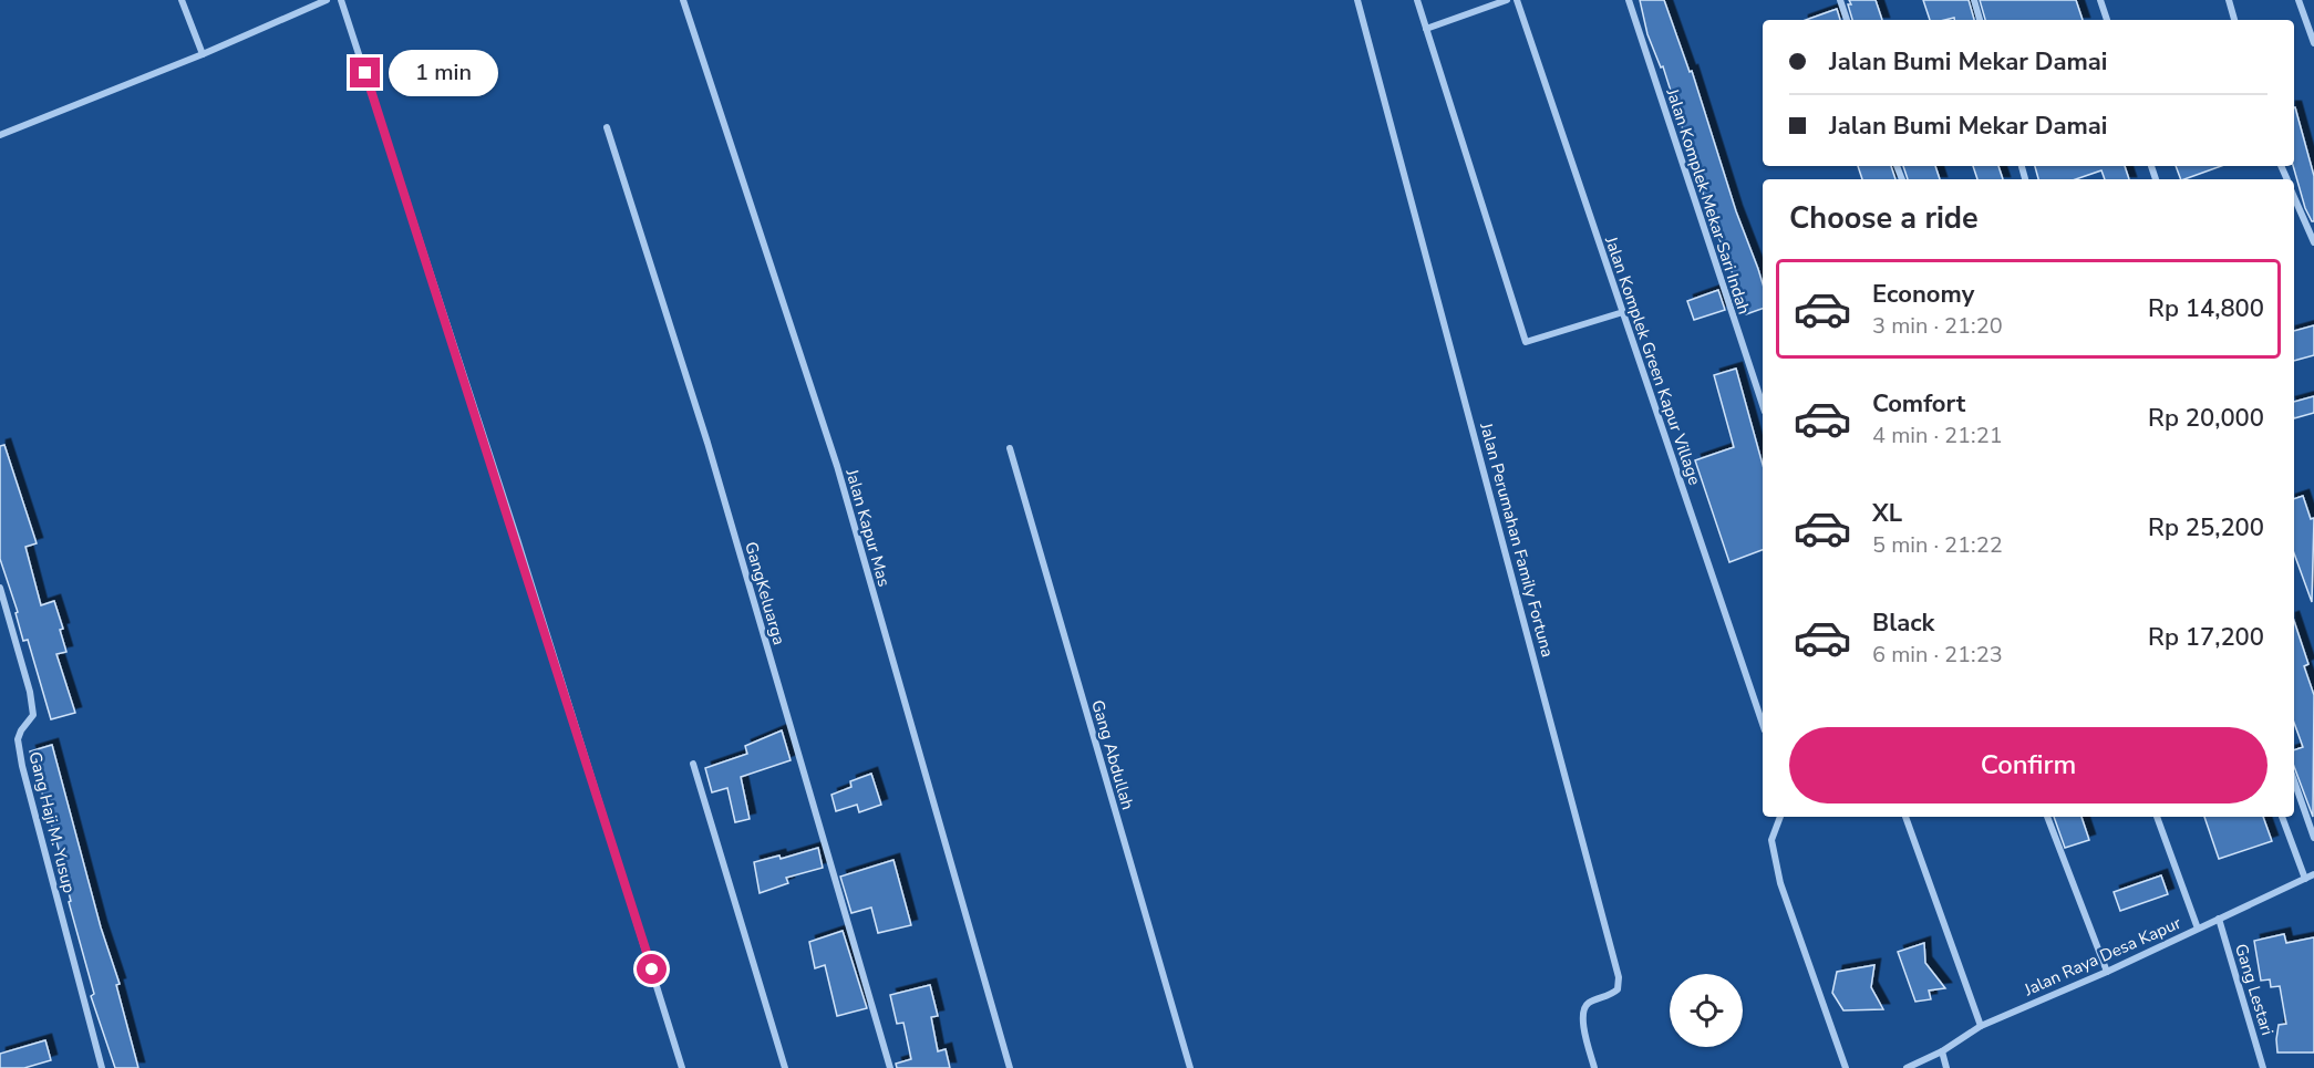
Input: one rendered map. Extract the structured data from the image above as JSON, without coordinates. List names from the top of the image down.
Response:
{
  "streets": {
    "street": [
      "Jalan Komplek Mekar Sari Indah",
      "Jalan Komplek Green Kapur Village",
      "Jalan Kapur Mas",
      "Jalan Perumahan Family Fortuna",
      "GangKeluarga",
      "Gang Abdullah",
      "Gang Haji M. Yusup",
      "Jalan Raya Desa Kapur",
      "Gang Lestari"
    ]
  },
  "crossings": [
    ["Jalan Raya Desa Kapur", "Gang Lestari"]
  ],
  "page": {
    "banner": ["Jalan Bumi Mekar Damai", "Jalan Bumi Mekar Damai"],
    "bubble": "1 min",
    "heading": "Choose a ride",
    "list": [
      {
        "name": "Economy",
        "note": "3 min · 21:20",
        "value": "Rp 14,800"
      },
      {
        "name": "Comfort",
        "note": "4 min · 21:21",
        "value": "Rp 20,000"
      },
      {
        "name": "XL",
        "note": "5 min · 21:22",
        "value": "Rp 25,200"
      },
      {
        "name": "Black",
        "note": "6 min · 21:23",
        "value": "Rp 17,200"
      }
    ],
    "buttons": "Confirm"
  }
}
